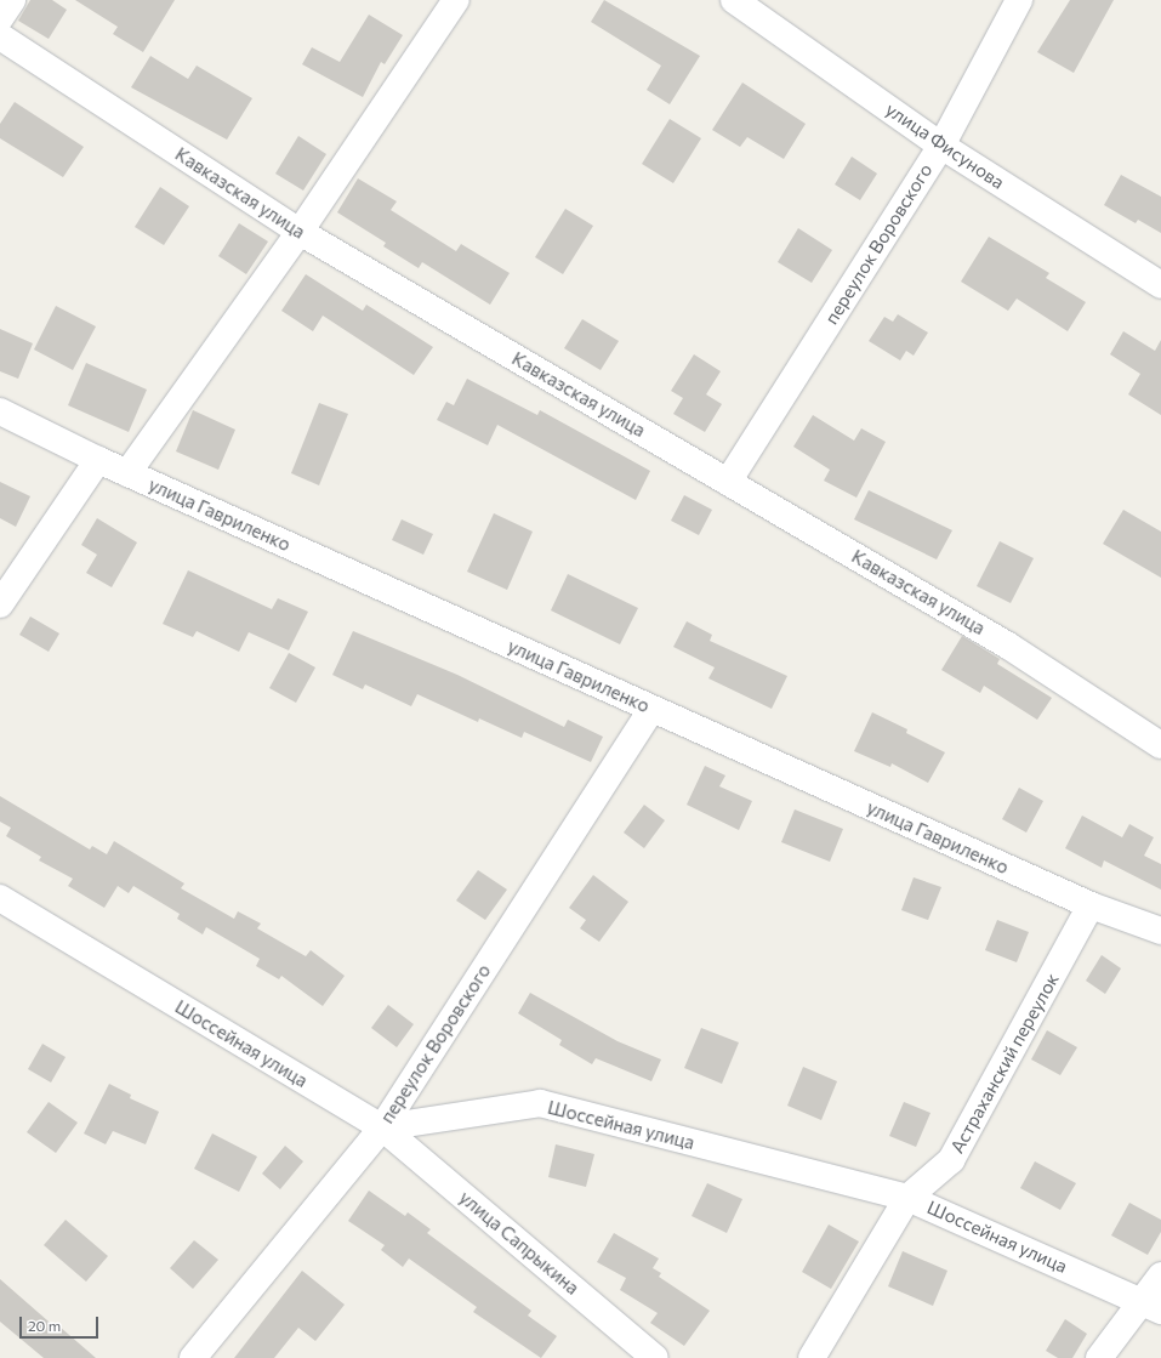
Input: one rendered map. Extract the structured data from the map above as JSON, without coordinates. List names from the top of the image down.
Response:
{
  "streets": {
    "street": [
      "улица Фисунова",
      "Кавказская улица",
      "переулок Воровского",
      "улица Гавриленко",
      "Шоссейная улица",
      "Астраханский переулок",
      "улица Сапрыкина"
    ]
  },
  "crossings": [
    ["улица Фисунова", "переулок Воровского"],
    ["Кавказская улица", "переулок Воровского"],
    ["переулок Воровского", "улица Гавриленко"],
    ["переулок Воровского", "Шоссейная улица"],
    ["переулок Воровского", "улица Сапрыкина"],
    ["улица Гавриленко", "Астраханский переулок"],
    ["Шоссейная улица", "Астраханский переулок"],
    ["Шоссейная улица", "улица Сапрыкина"]
  ],
  "scale_bar": "20 m"
}
